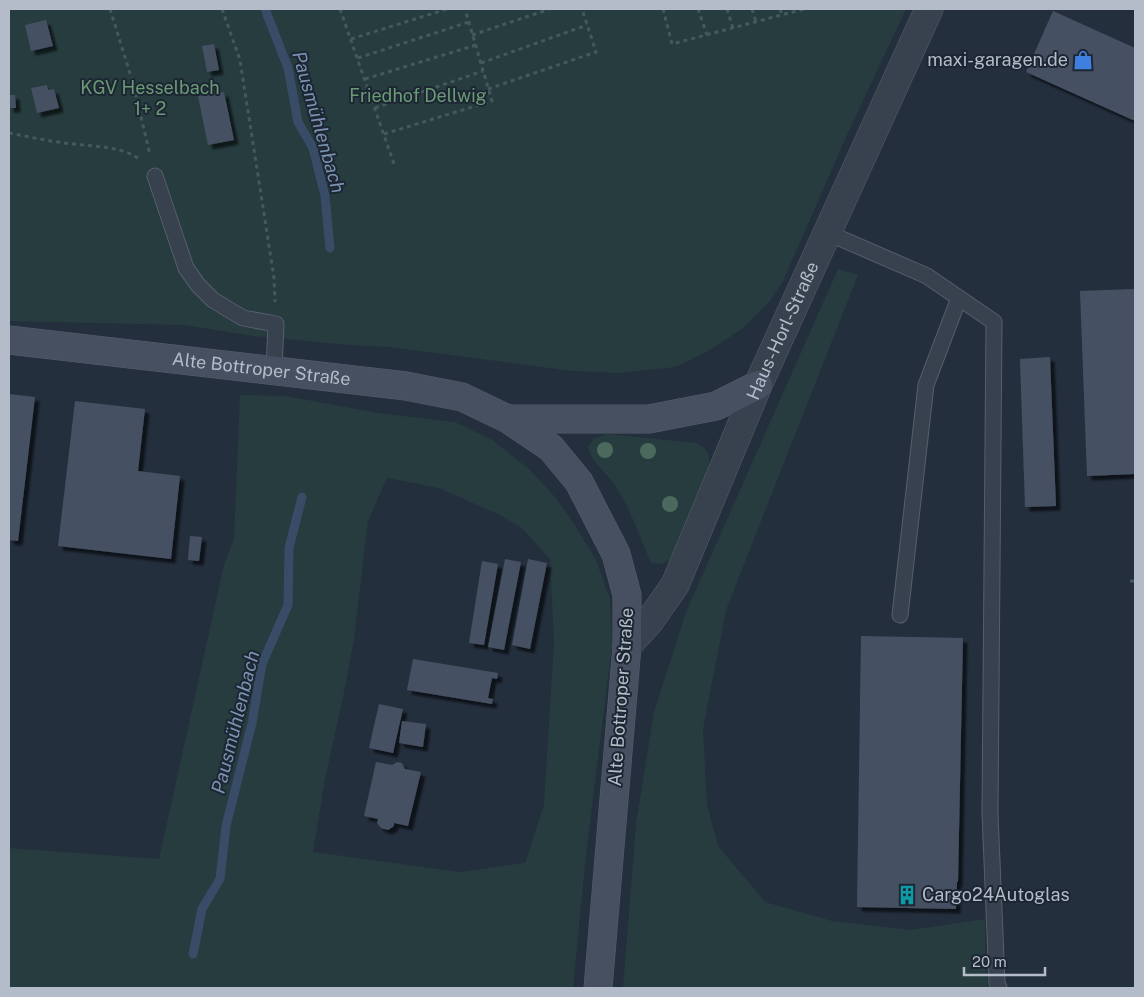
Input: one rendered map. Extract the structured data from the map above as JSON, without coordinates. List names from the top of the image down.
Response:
{
  "streets": {
    "street": ["Haus-Horl-Straße", "Alte Bottroper Straße"]
  },
  "crossings": [
    ["Haus-Horl-Straße", "Alte Bottroper Straße"]
  ],
  "water": ["Pausmühlenbach"],
  "parks": ["KGV Hesselbach 1+ 2", "Friedhof Dellwig"],
  "places": {
    "shop": ["maxi-garagen.de"],
    "building": ["Cargo24Autoglas"]
  },
  "scale_bar": "20 m"
}
